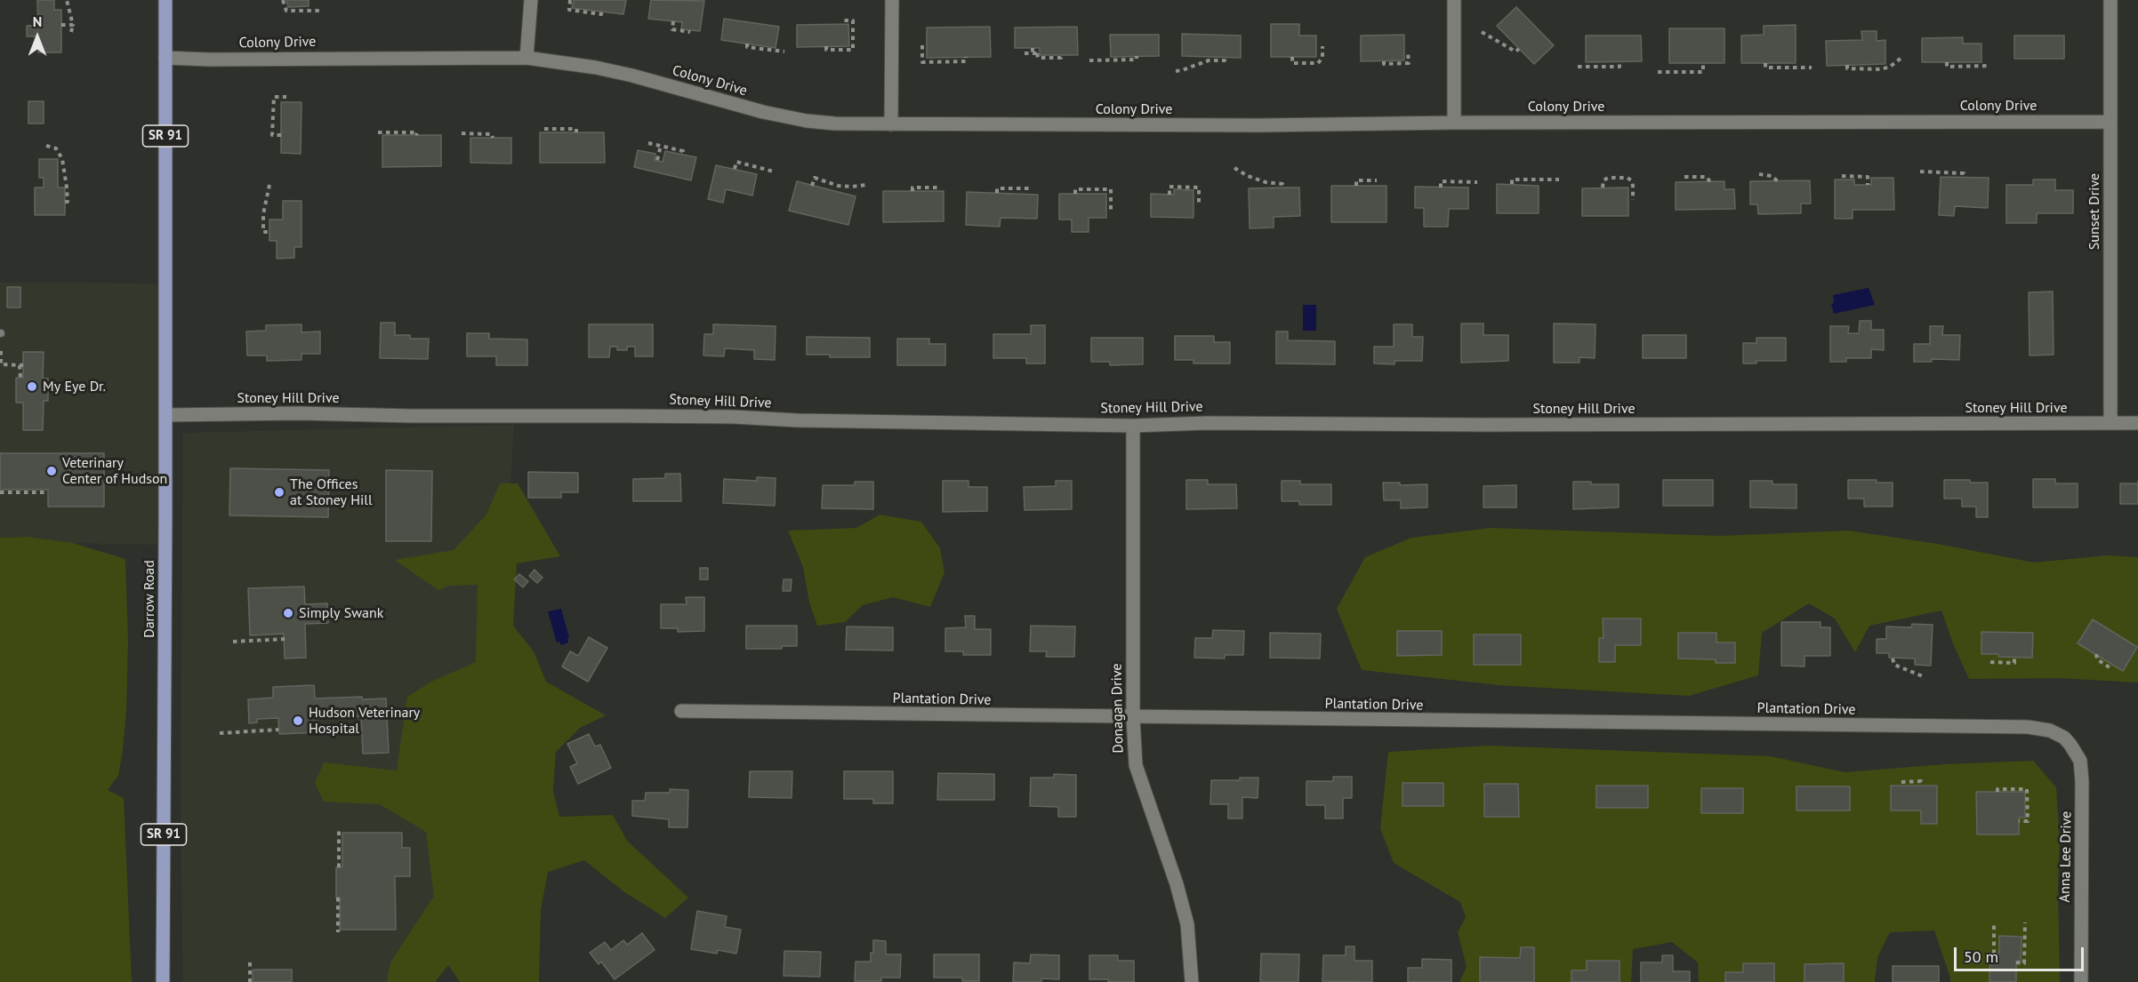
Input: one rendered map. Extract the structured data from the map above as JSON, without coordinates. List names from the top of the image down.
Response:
{
  "streets": {
    "main road": ["SR 91", "Darrow Road"],
    "street": [
      "Colony Drive",
      "Sunset Drive",
      "Stoney Hill Drive",
      "Plantation Drive",
      "Donagan Drive",
      "Anna Lee Drive"
    ]
  },
  "crossings": [
    ["Colony Drive", "SR 91"],
    ["Colony Drive", "Sunset Drive"],
    ["Colony Drive", "Darrow Road"],
    ["SR 91", "Darrow Road"],
    ["Sunset Drive", "Stoney Hill Drive"],
    ["Stoney Hill Drive", "Darrow Road"],
    ["Stoney Hill Drive", "Donagan Drive"],
    ["Plantation Drive", "Donagan Drive"],
    ["Plantation Drive", "Anna Lee Drive"]
  ],
  "places": [
    "My Eye Dr.",
    "Veterinary Center of Hudson",
    "The Offices at Stoney Hill",
    "Simply Swank",
    "Hudson Veterinary Hospital"
  ],
  "scale_bar": "50 m",
  "north": "top"
}
